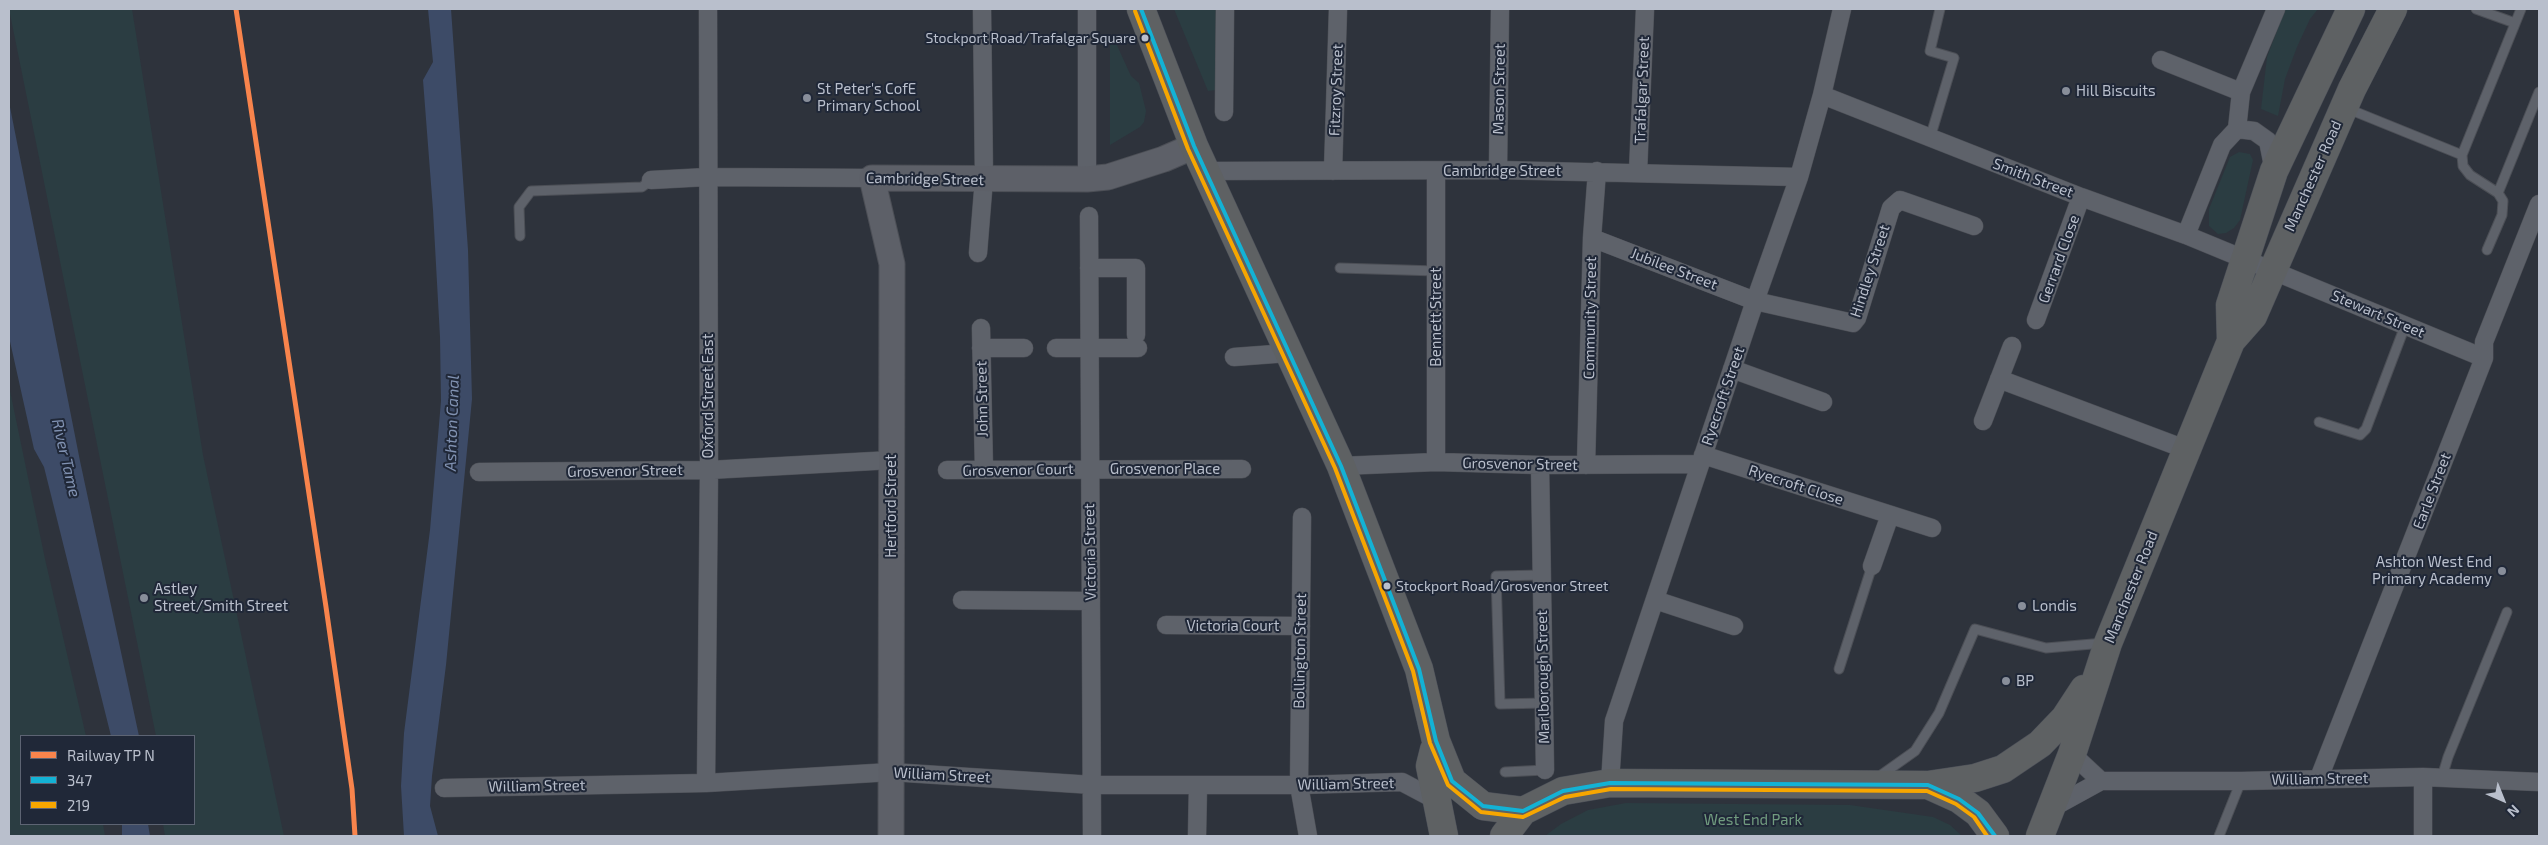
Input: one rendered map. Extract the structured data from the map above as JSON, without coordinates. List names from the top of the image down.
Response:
{
  "streets": {
    "highway": ["Manchester Road"],
    "street": [
      "Mason Street",
      "Fitzroy Street",
      "Trafalgar Street",
      "Cambridge Street",
      "Smith Street",
      "Gerrard Close",
      "Jubilee Street",
      "Hindley Street",
      "Stewart Street",
      "Bennett Street",
      "Community Street",
      "Oxford Street East",
      "Ryecroft Street",
      "John Street",
      "Grosvenor Street",
      "Grosvenor Place",
      "Grosvenor Court",
      "Ryecroft Close",
      "Earle Street",
      "Hertford Street",
      "Victoria Street",
      "Victoria Court",
      "Bollington Street",
      "Marlborough Street",
      "William Street"
    ]
  },
  "crossings": [
    ["Mason Street", "Cambridge Street"],
    ["Fitzroy Street", "Cambridge Street"],
    ["Trafalgar Street", "Cambridge Street"],
    ["Cambridge Street", "Bennett Street"],
    ["Cambridge Street", "Community Street"],
    ["Cambridge Street", "Oxford Street East"],
    ["Cambridge Street", "Ryecroft Street"],
    ["Cambridge Street", "Hertford Street"],
    ["Manchester Road", "Smith Street"],
    ["Manchester Road", "Stewart Street"],
    ["Manchester Road", "William Street"],
    ["Smith Street", "Gerrard Close"],
    ["Smith Street", "Stewart Street"],
    ["Smith Street", "Ryecroft Street"],
    ["Jubilee Street", "Hindley Street"],
    ["Jubilee Street", "Community Street"],
    ["Jubilee Street", "Ryecroft Street"],
    ["Hindley Street", "Ryecroft Street"],
    ["Stewart Street", "Earle Street"],
    ["Bennett Street", "Grosvenor Street"],
    ["Community Street", "Grosvenor Street"],
    ["Oxford Street East", "Grosvenor Street"],
    ["Oxford Street East", "William Street"],
    ["Ryecroft Street", "Grosvenor Street"],
    ["Ryecroft Street", "Ryecroft Close"],
    ["John Street", "Grosvenor Court"],
    ["Grosvenor Street", "Ryecroft Close"],
    ["Grosvenor Street", "Hertford Street"],
    ["Grosvenor Street", "Marlborough Street"],
    ["Grosvenor Place", "Grosvenor Court"],
    ["Grosvenor Place", "Victoria Street"],
    ["Grosvenor Court", "Victoria Street"],
    ["Earle Street", "William Street"],
    ["Hertford Street", "William Street"],
    ["Victoria Street", "William Street"],
    ["Victoria Court", "Bollington Street"],
    ["Bollington Street", "William Street"]
  ],
  "water": ["Ashton Canal", "River Tame"],
  "parks": ["West End Park"],
  "places": [
    "Stockport Road/Trafalgar Square",
    "Hill Biscuits",
    "St Peter's CofE Primary School",
    "Ashton West End Primary Academy",
    "Stockport Road/Grosvenor Street",
    "Astley Street/Smith Street",
    "Londis",
    "BP"
  ],
  "lines": ["transit line 347", "transit line 219"],
  "legend": ["Railway TP N", "347", "219"],
  "north": "bottom right"
}
